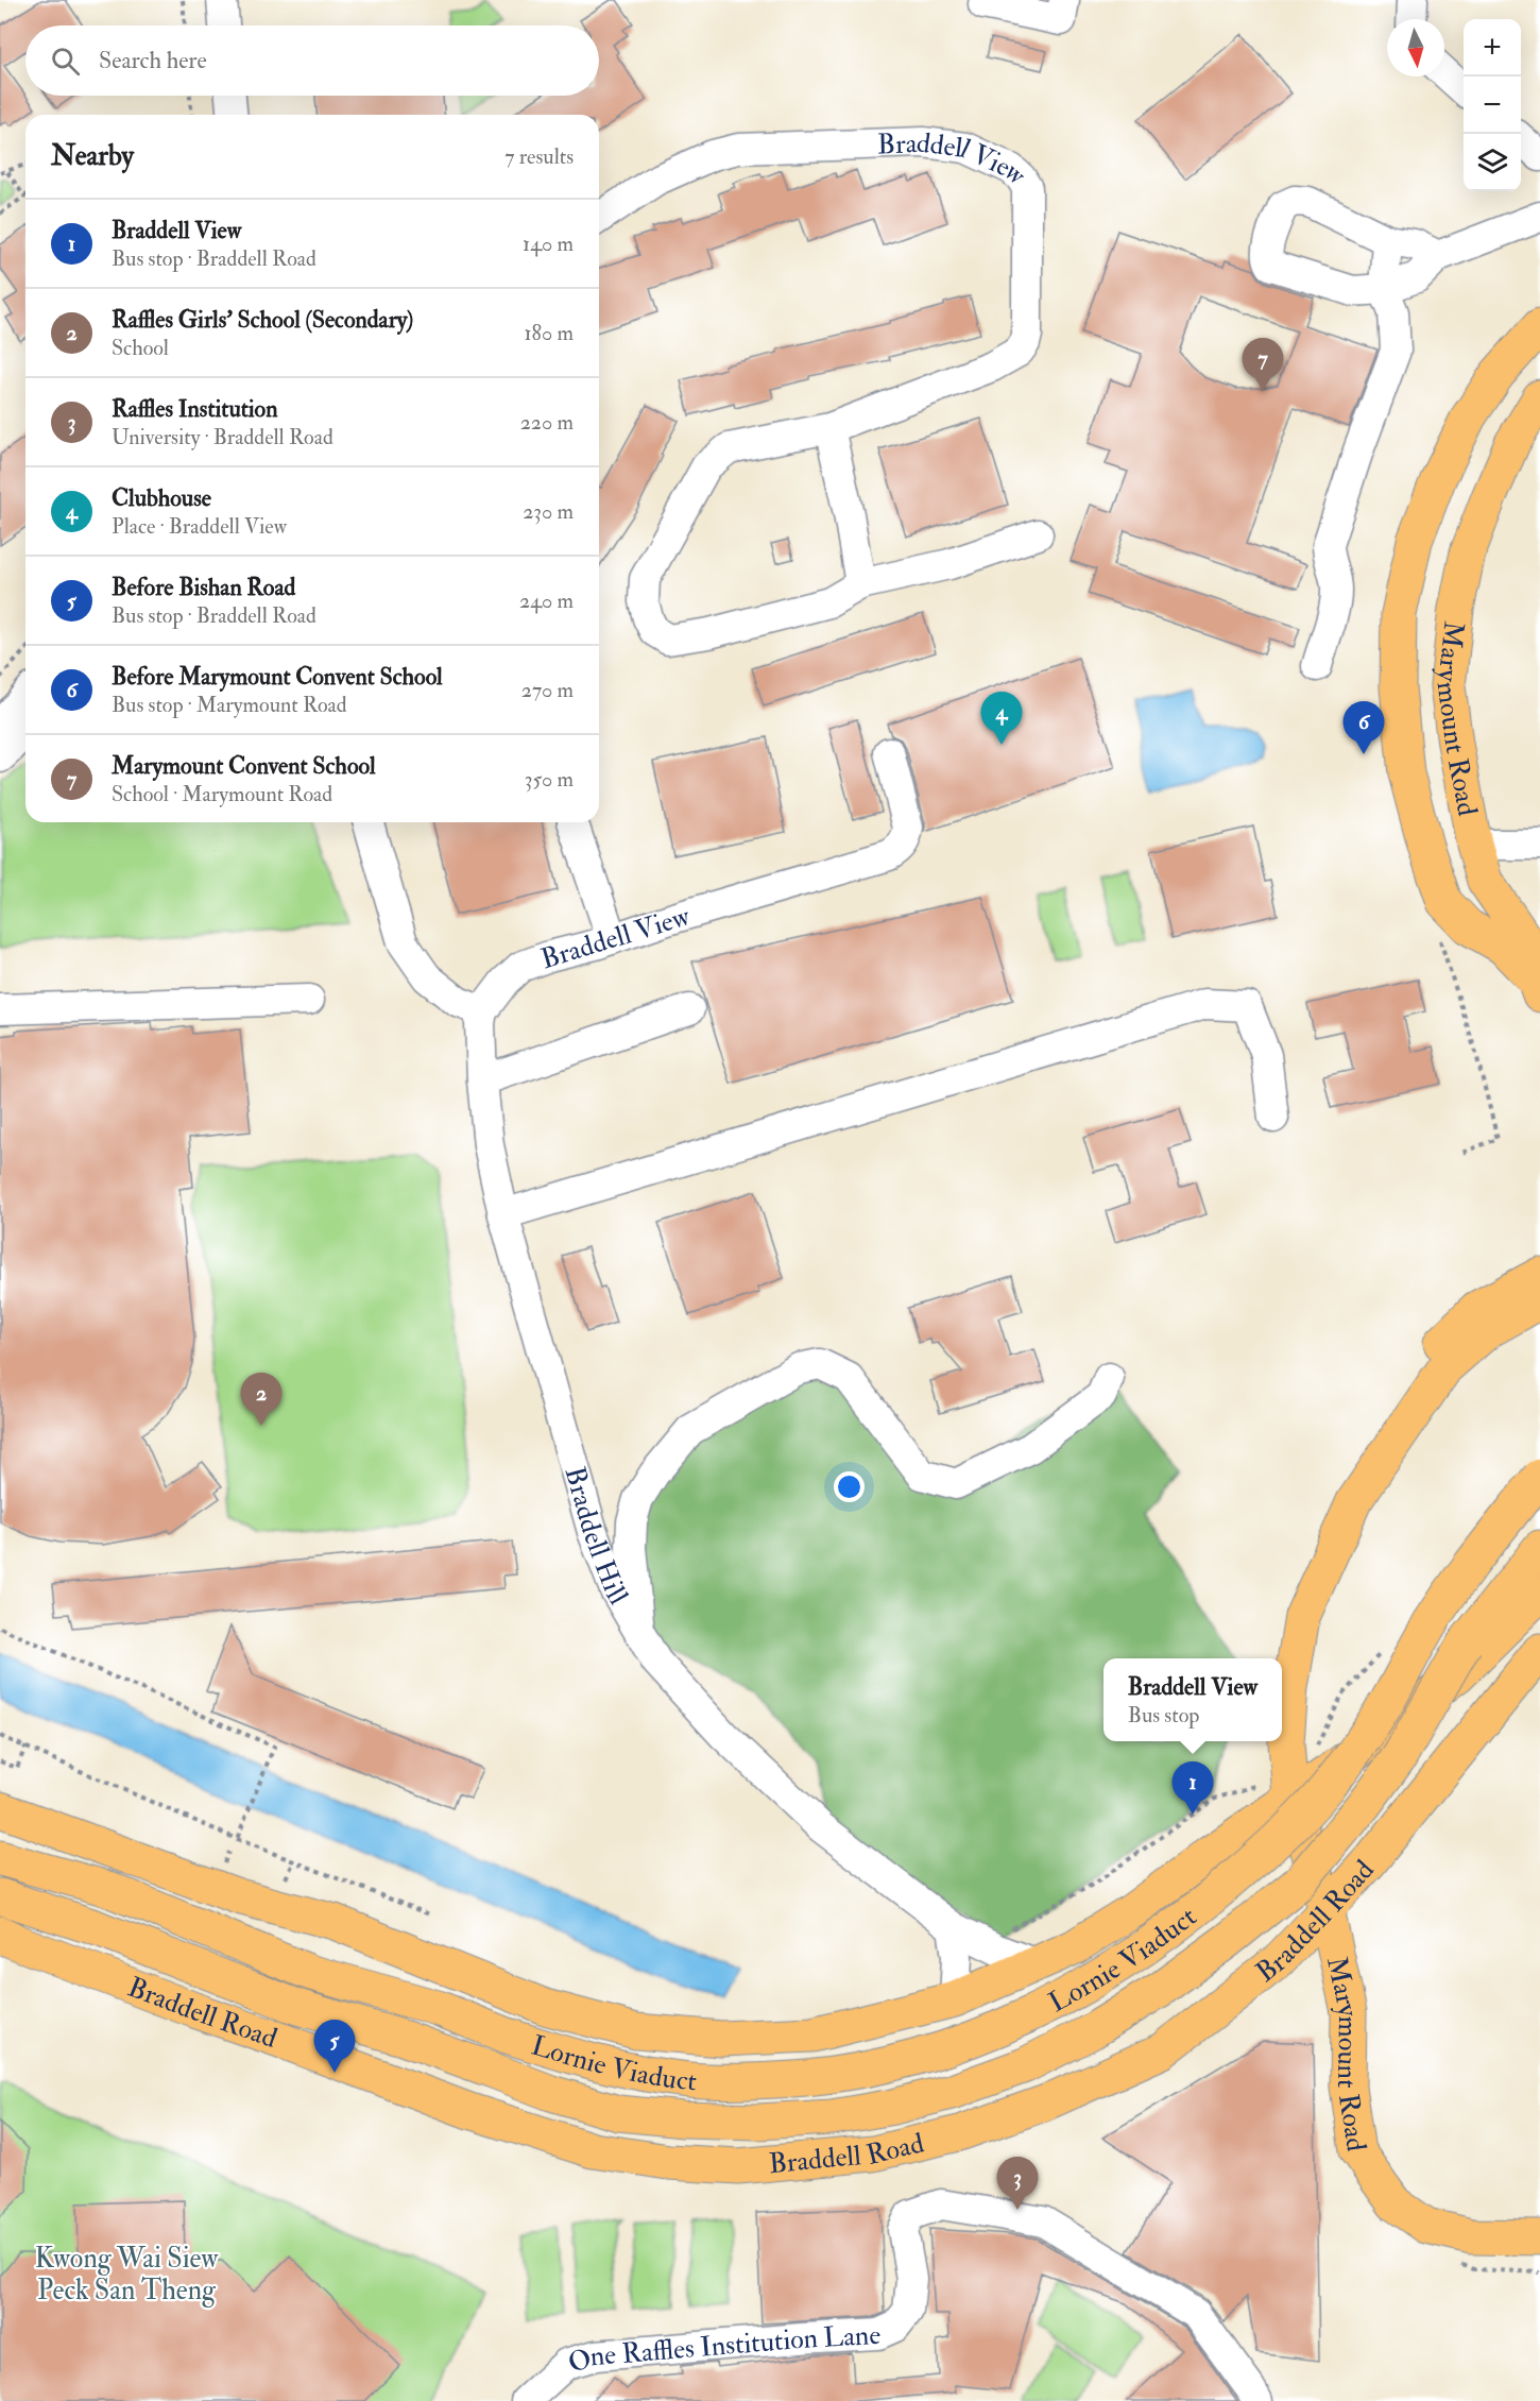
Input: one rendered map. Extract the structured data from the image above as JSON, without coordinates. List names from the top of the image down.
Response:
{
  "streets": {
    "main road": ["Marymount Road", "Braddell Road", "Lornie Viaduct"],
    "street": ["Braddell View", "Braddell Hill", "One Raffles Institution Lane"]
  },
  "crossings": [
    ["Braddell View", "Braddell Hill"],
    ["Marymount Road", "Braddell Road"],
    ["Braddell Road", "Lornie Viaduct"]
  ],
  "parks": ["Kwong Wai Siew Peck San Theng"],
  "north": "bottom",
  "page": {
    "map_buttons": ["+", "−"],
    "search": "Search here",
    "heading": ["Nearby", "7 results"],
    "list": [
      {
        "mark": "1",
        "name": "Braddell View",
        "note": "Bus stop · Braddell Road",
        "value": "140 m"
      },
      {
        "mark": "2",
        "name": "Raffles Girls' School (Secondary)",
        "note": "School",
        "value": "180 m"
      },
      {
        "mark": "3",
        "name": "Raffles Institution",
        "note": "University · Braddell Road",
        "value": "220 m"
      },
      {
        "mark": "4",
        "name": "Clubhouse",
        "note": "Place · Braddell View",
        "value": "230 m"
      },
      {
        "mark": "5",
        "name": "Before Bishan Road",
        "note": "Bus stop · Braddell Road",
        "value": "240 m"
      },
      {
        "mark": "6",
        "name": "Before Marymount Convent School",
        "note": "Bus stop · Marymount Road",
        "value": "270 m"
      },
      {
        "mark": "7",
        "name": "Marymount Convent School",
        "note": "School · Marymount Road",
        "value": "350 m"
      }
    ],
    "pins": [
      "7",
      "4",
      "6",
      "2",
      "1",
      "5",
      "3"
    ],
    "popup": ["Braddell View", "Bus stop"]
  }
}
